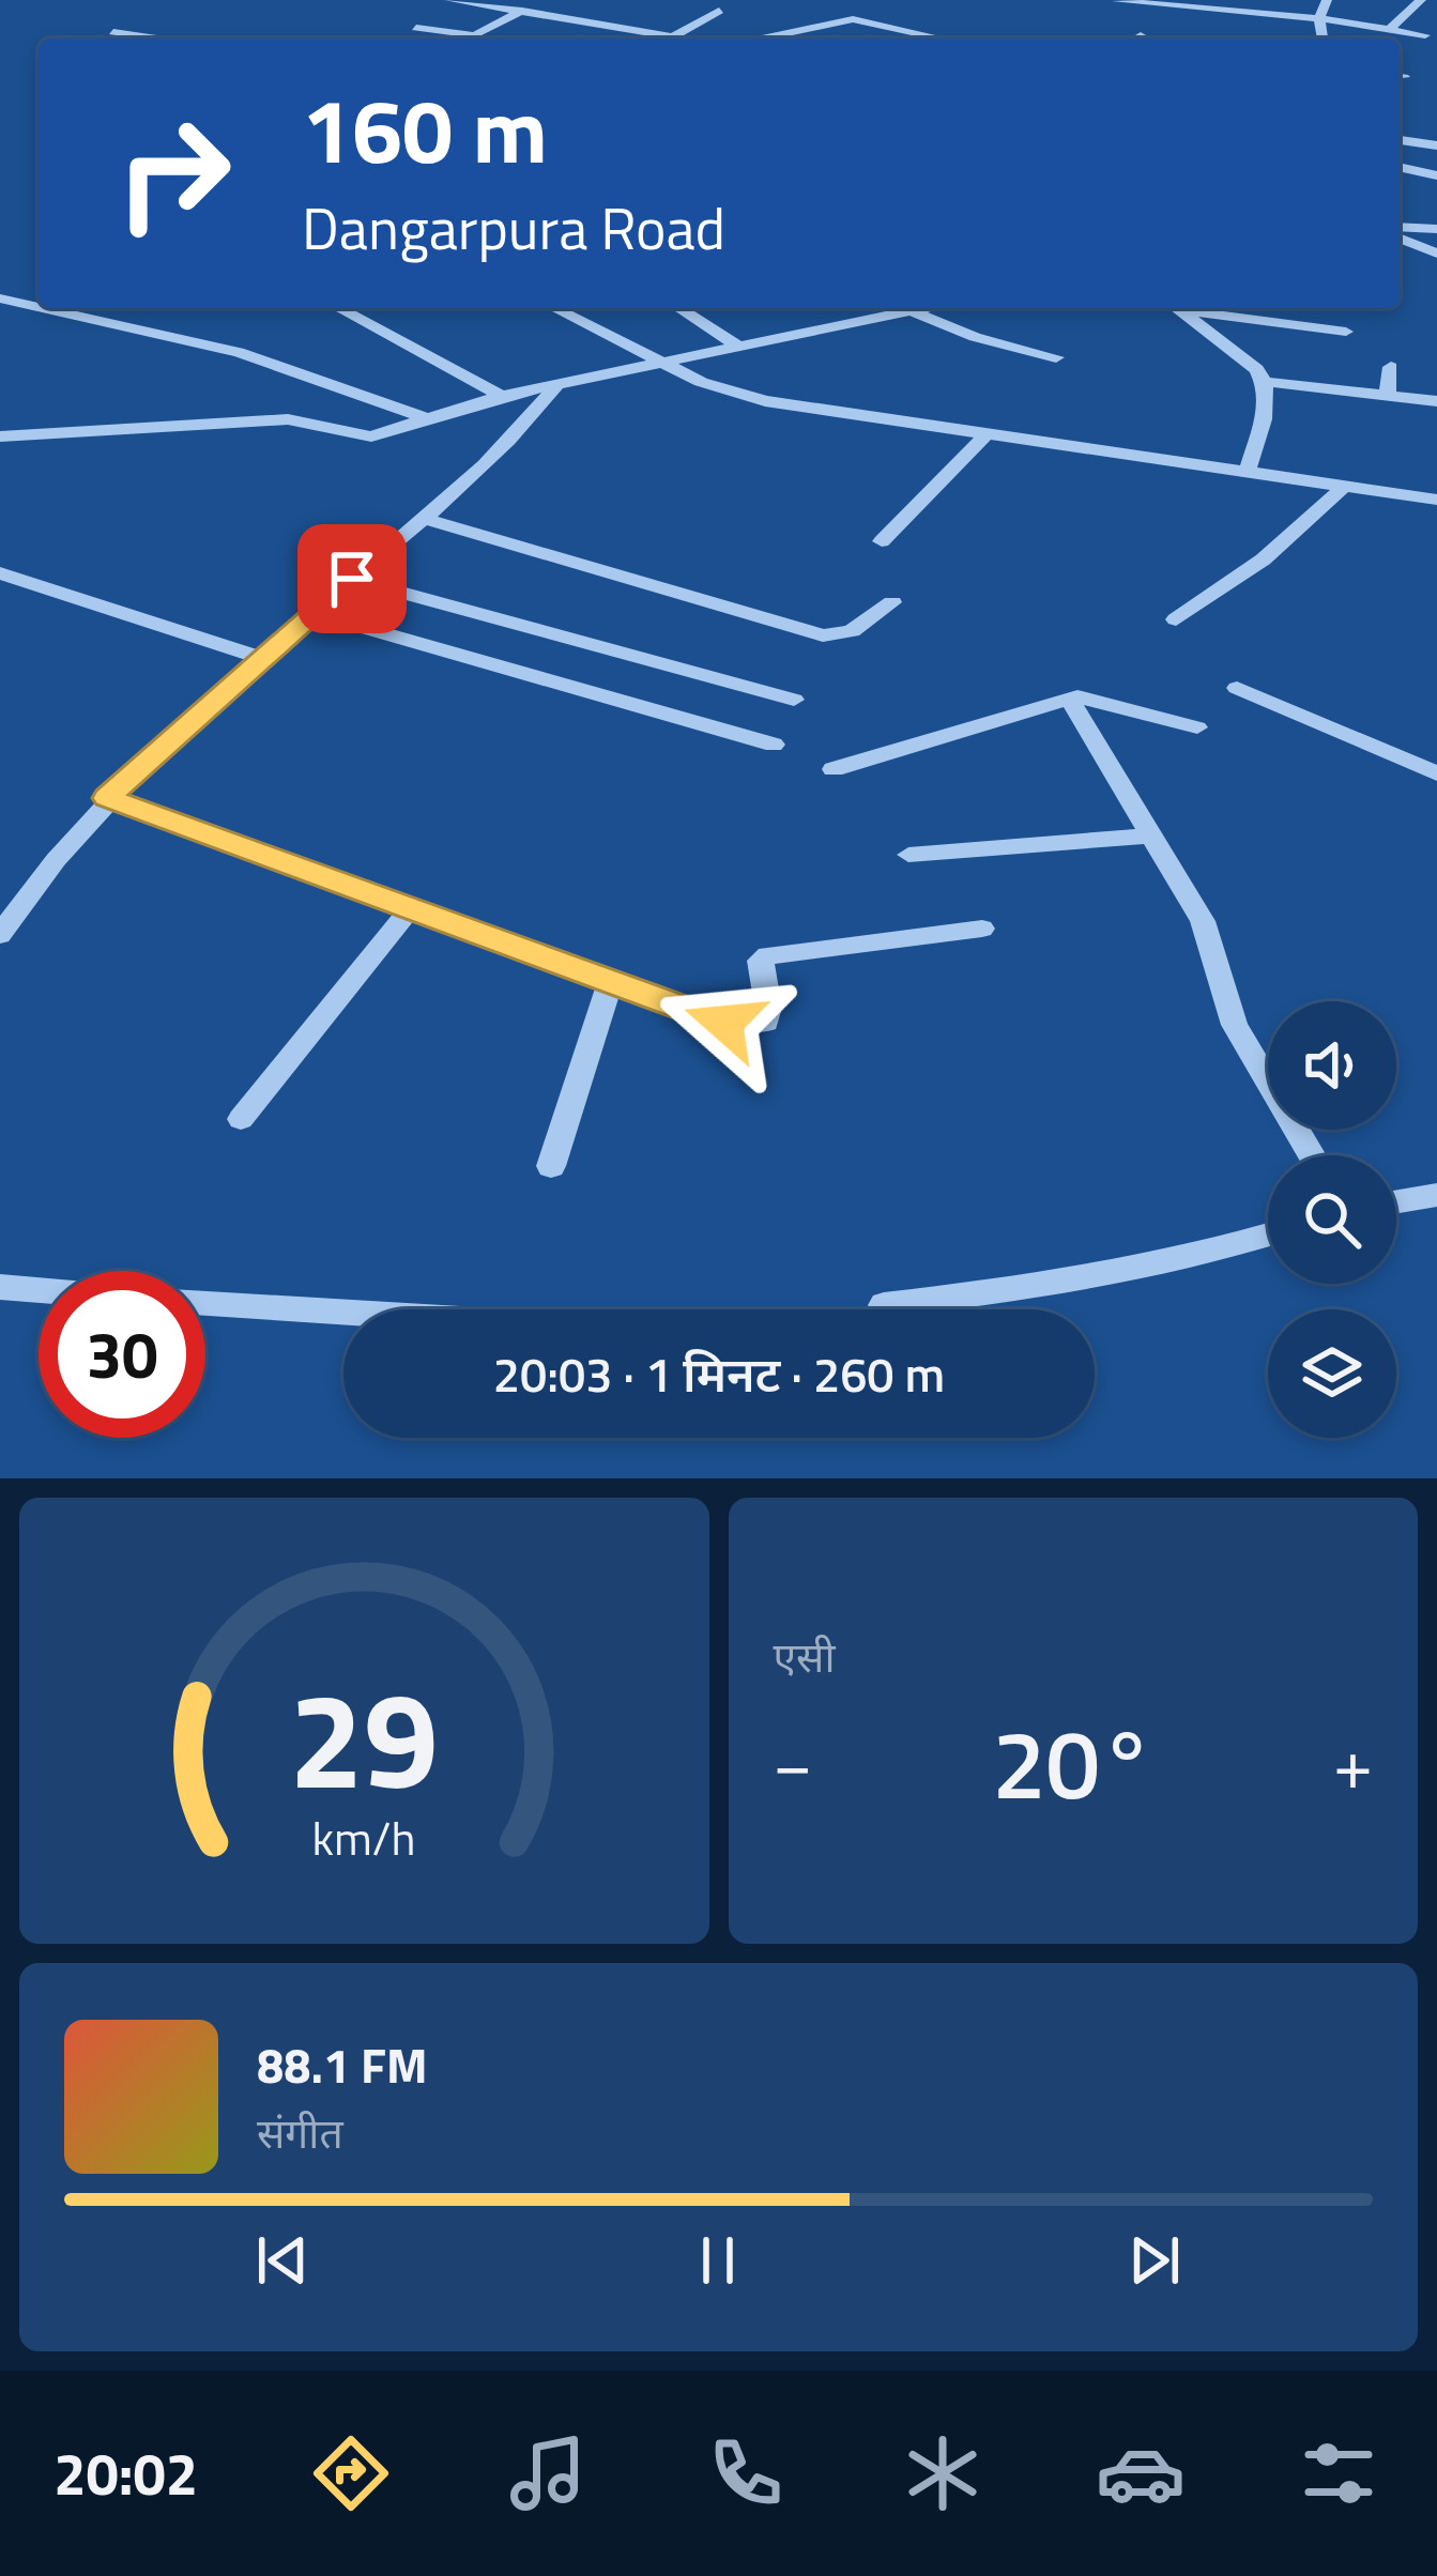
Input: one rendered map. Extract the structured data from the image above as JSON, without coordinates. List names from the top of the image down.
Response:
{
  "page": {
    "turn": ["160 m", "Dangarpura Road"],
    "limit": "30",
    "trip": "20:03 · 1 मिनट · 260 m",
    "tile": "एसी",
    "heat": ["−", "20°", "+"],
    "song": ["88.1 FM", "संगीत"],
    "tabs": "20:02",
    "gauge": ["29", "km/h"]
  }
}
